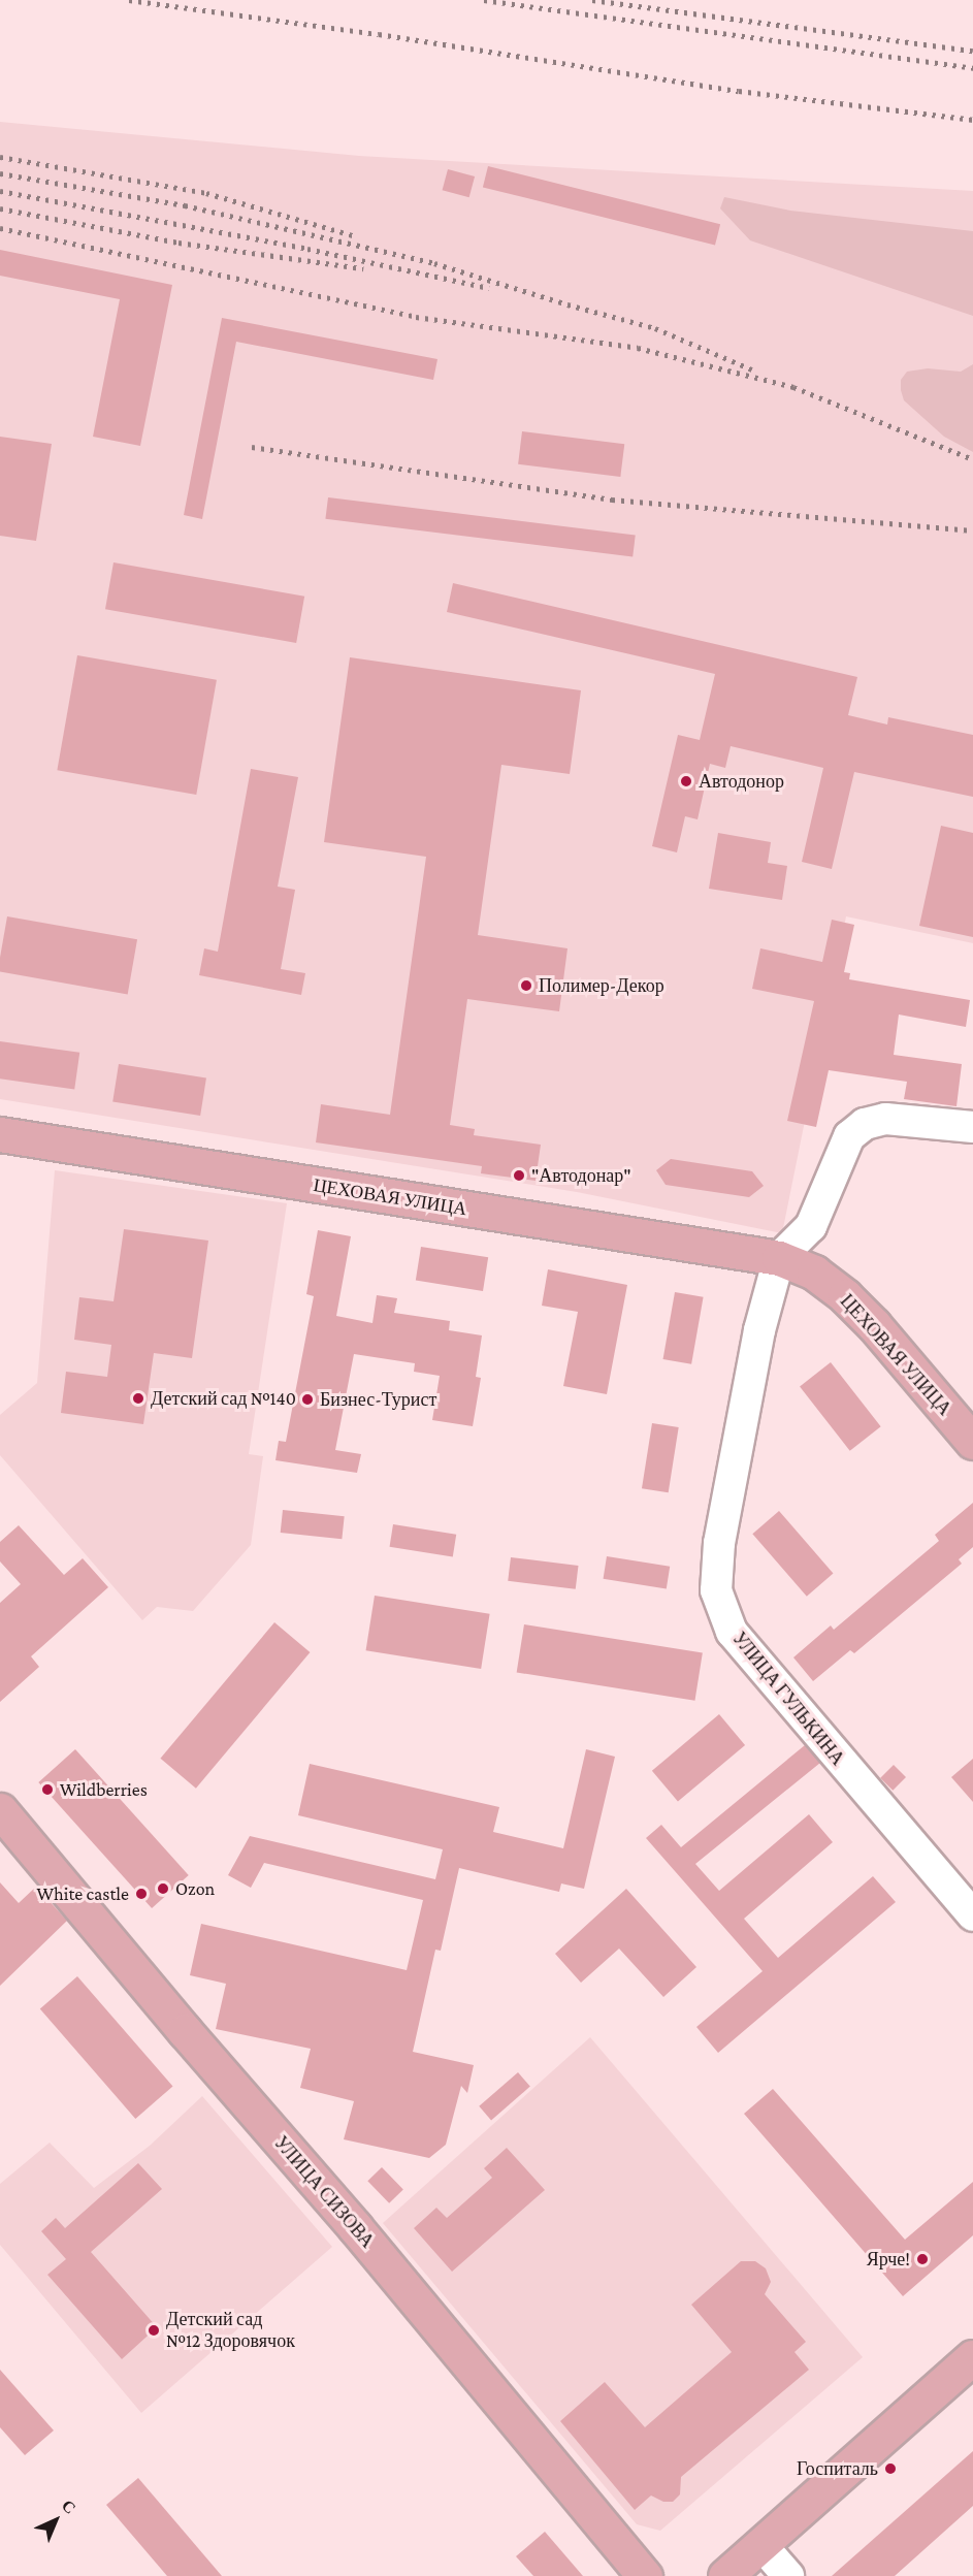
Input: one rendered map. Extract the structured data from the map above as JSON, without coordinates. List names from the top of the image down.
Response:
{
  "streets": {
    "main road": ["ЦЕХОВАЯ УЛИЦА", "УЛИЦА СИЗОВА"],
    "street": ["УЛИЦА ГУЛЬКИНА"]
  },
  "crossings": [
    ["ЦЕХОВАЯ УЛИЦА", "УЛИЦА ГУЛЬКИНА"]
  ],
  "places": [
    "Автодонор",
    "Полимер-Декор",
    "\"Автодонар\"",
    "Детский сад №140",
    "Бизнес-Турист",
    "Wildberries",
    "Ozon",
    "White castle",
    "Ярче!",
    "Детский сад №12 Здоровячок",
    "Госпиталь"
  ],
  "north": "top right"
}
